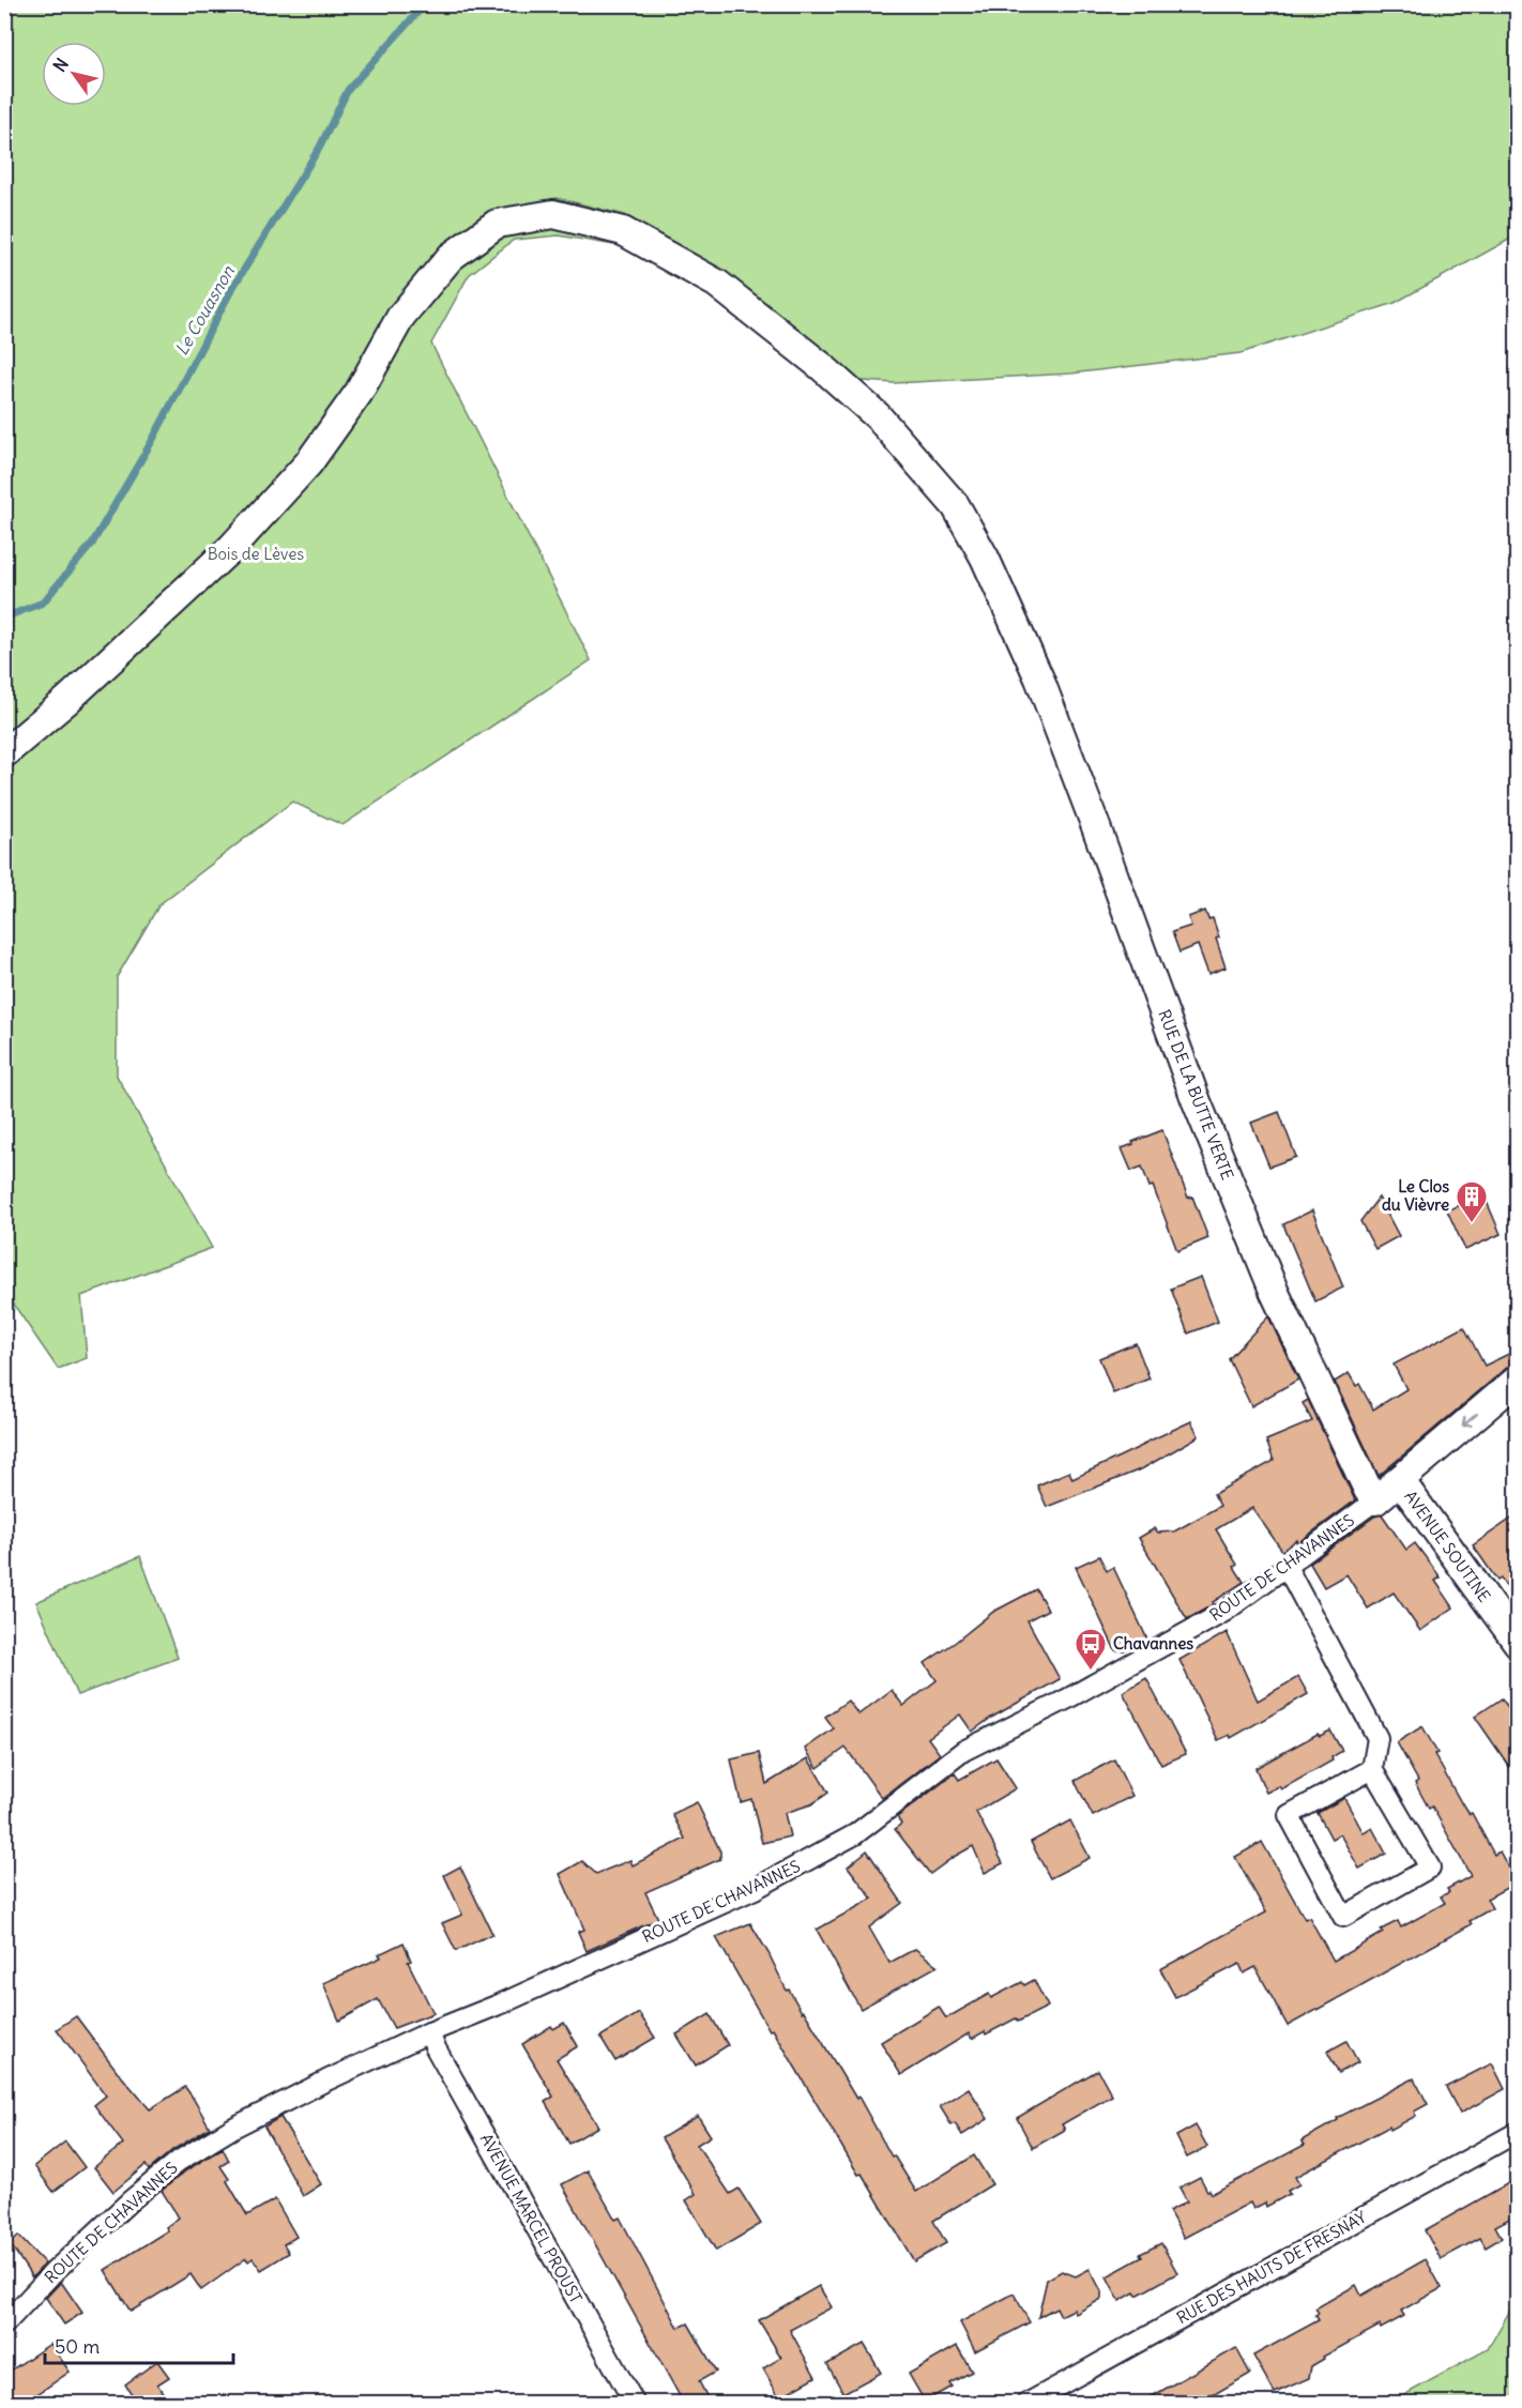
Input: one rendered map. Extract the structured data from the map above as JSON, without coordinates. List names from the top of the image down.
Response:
{
  "streets": {
    "street": [
      "RUE DE LA BUTTE VERTE",
      "AVENUE SOUTINE",
      "ROUTE DE CHAVANNES",
      "AVENUE MARCEL PROUST",
      "RUE DES HAUTS DE FRESNAY"
    ]
  },
  "crossings": [
    ["RUE DE LA BUTTE VERTE", "ROUTE DE CHAVANNES"],
    ["AVENUE SOUTINE", "ROUTE DE CHAVANNES"],
    ["ROUTE DE CHAVANNES", "AVENUE MARCEL PROUST"]
  ],
  "water": ["Le Couasnon"],
  "parks": ["Bois de Lèves"],
  "places": {
    "building": ["Le Clos du Vièvre"],
    "bus stop": ["Chavannes"]
  },
  "scale_bar": "50 m",
  "north": "top left"
}
